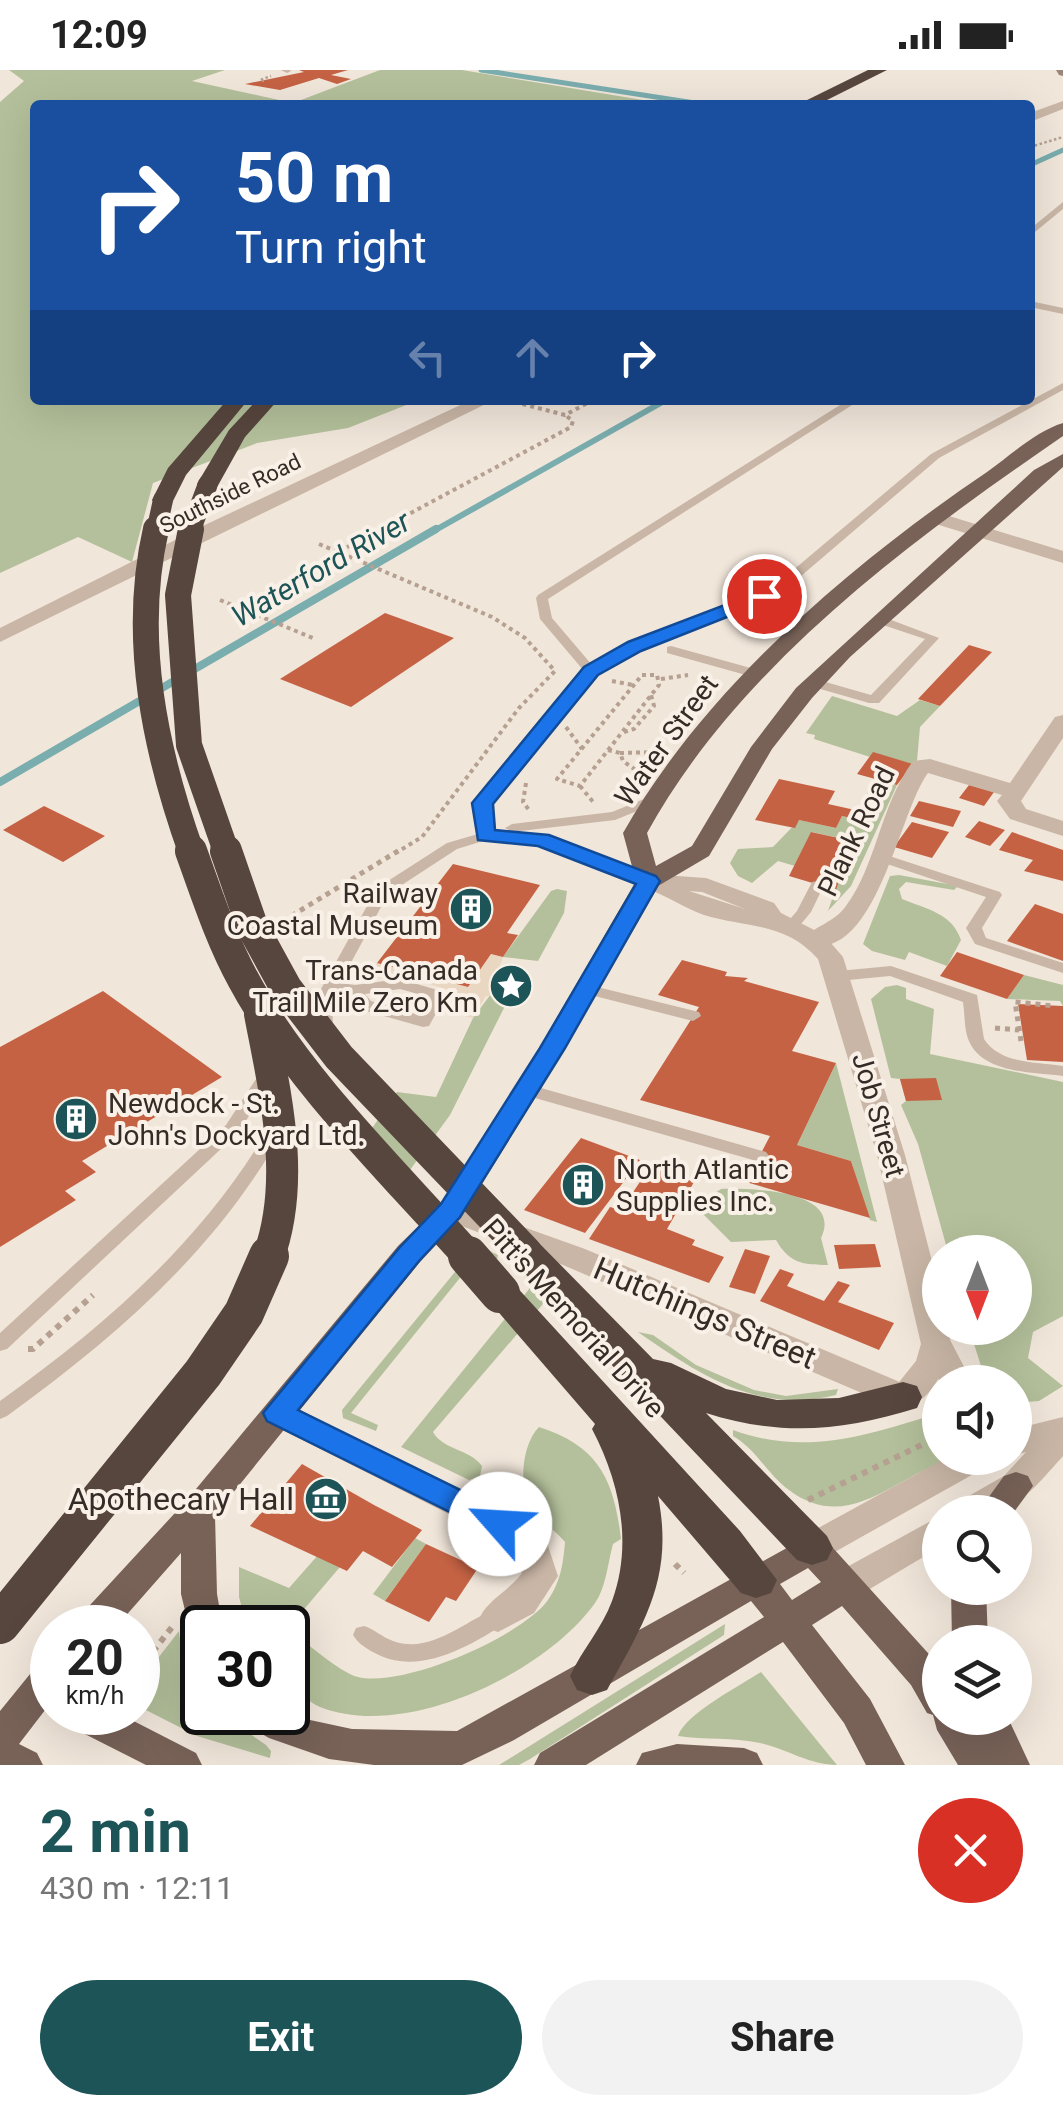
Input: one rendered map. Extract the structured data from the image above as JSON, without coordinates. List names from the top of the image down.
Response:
{
  "streets": {
    "highway": ["Pitt's Memorial Drive"],
    "main road": ["Water Street"],
    "street": [
      "Southside Road",
      "Plank Road",
      "Job Street",
      "Hutchings Street"
    ]
  },
  "crossings": [
    ["Plank Road", "Job Street"]
  ],
  "water": ["Waterford River"],
  "places": {
    "building": ["Railway Coastal Museum", "Newdock - St. John's Dockyard Ltd.", "North Atlantic Supplies Inc."],
    "place": ["Trans-Canada Trail Mile Zero Km"],
    "museum": ["Apothecary Hall"]
  },
  "north": "bottom",
  "page": {
    "status": "12:09",
    "turn": ["50 m", "Turn right"],
    "speed": "20 km/h",
    "limit": "30",
    "heading": ["2 min", "430 m · 12:11"],
    "buttons": ["Exit", "Share"]
  }
}
